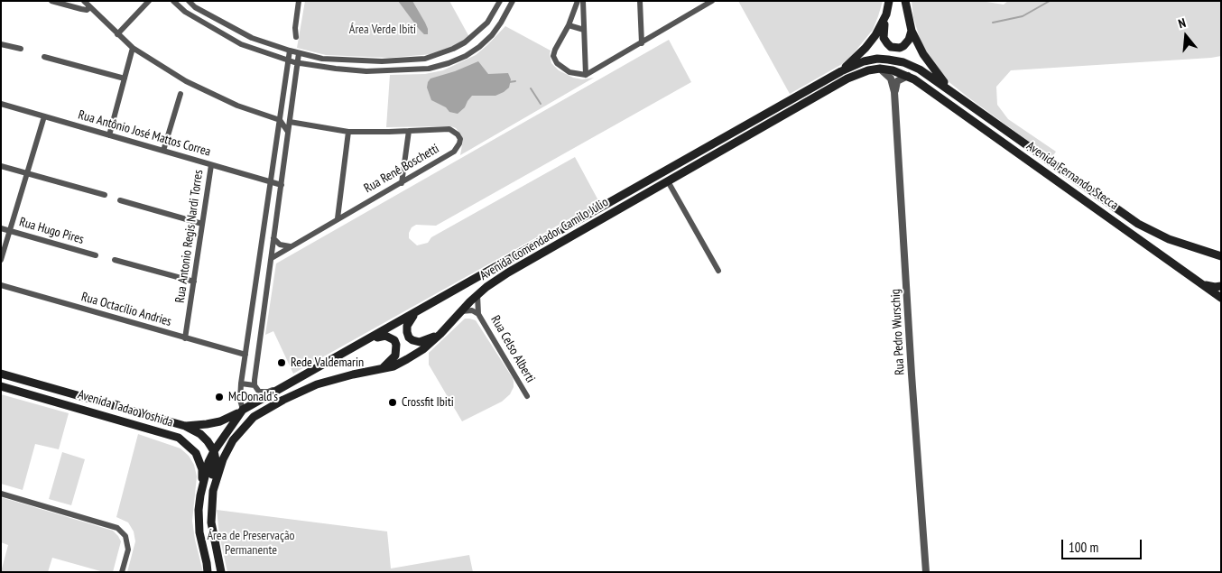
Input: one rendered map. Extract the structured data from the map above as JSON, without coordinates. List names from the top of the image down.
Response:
{
  "streets": {
    "main road": ["Avenida Fernando Stecca", "Avenida Comendador Camilo Júlio", "Avenida Tadao Yoshida"],
    "street": [
      "Rua Antônio José Mattos Correa",
      "Rua Renê Boschetti",
      "Rua Hugo Pires",
      "Rua Antonio Regis Nardi Torres",
      "Rua Octacílio Andries",
      "Rua Pedro Wurschig",
      "Rua Celso Alberti"
    ]
  },
  "crossings": [
    ["Rua Antônio José Mattos Correa", "Rua Antonio Regis Nardi Torres"],
    ["Avenida Fernando Stecca", "Avenida Comendador Camilo Júlio"],
    ["Rua Antonio Regis Nardi Torres", "Rua Octacílio Andries"],
    ["Avenida Comendador Camilo Júlio", "Rua Pedro Wurschig"],
    ["Avenida Comendador Camilo Júlio", "Rua Celso Alberti"],
    ["Avenida Comendador Camilo Júlio", "Avenida Tadao Yoshida"]
  ],
  "parks": ["Área Verde Ibiti", "Área de Preservação Permanente"],
  "places": ["Rede Valdemarin", "McDonald's", "Crossfit Ibiti"],
  "scale_bar": "100 m",
  "north": "top"
}
